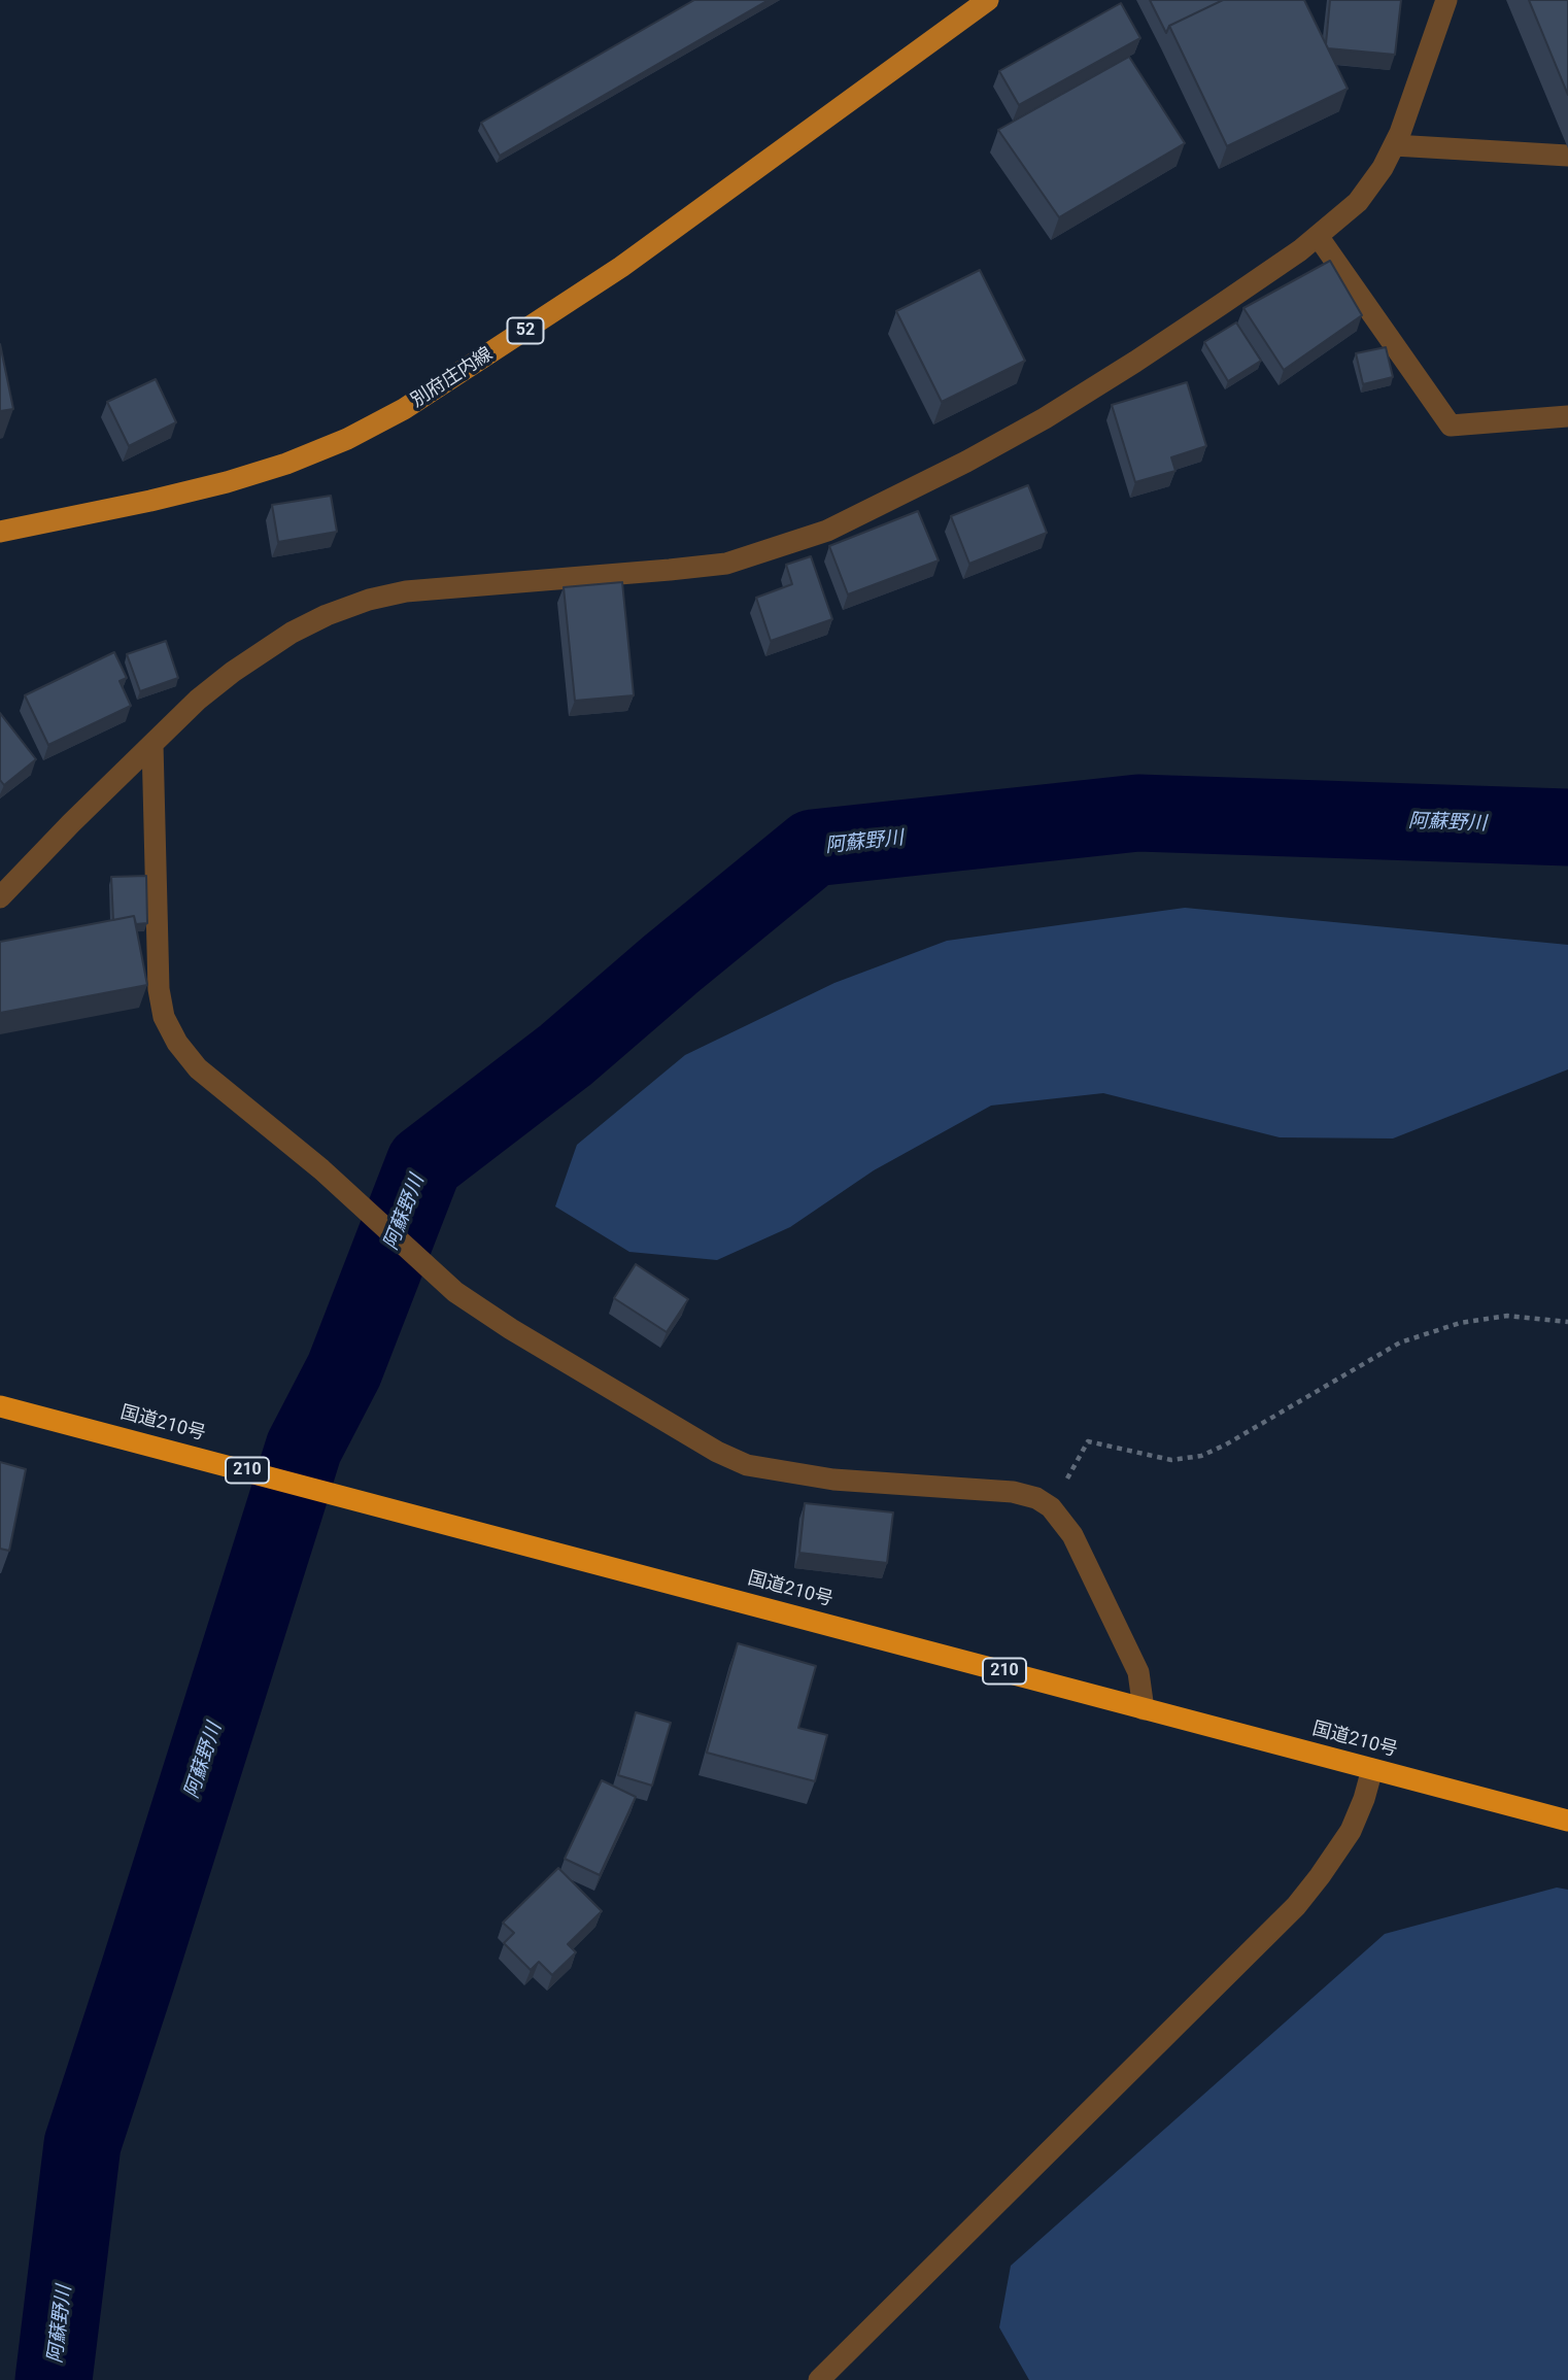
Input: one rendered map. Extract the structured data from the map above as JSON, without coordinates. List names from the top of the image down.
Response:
{
  "streets": {
    "highway": ["国道210号", "210"],
    "main road": ["52", "別府庄内線"]
  },
  "water": ["阿蘇野川"]
}
